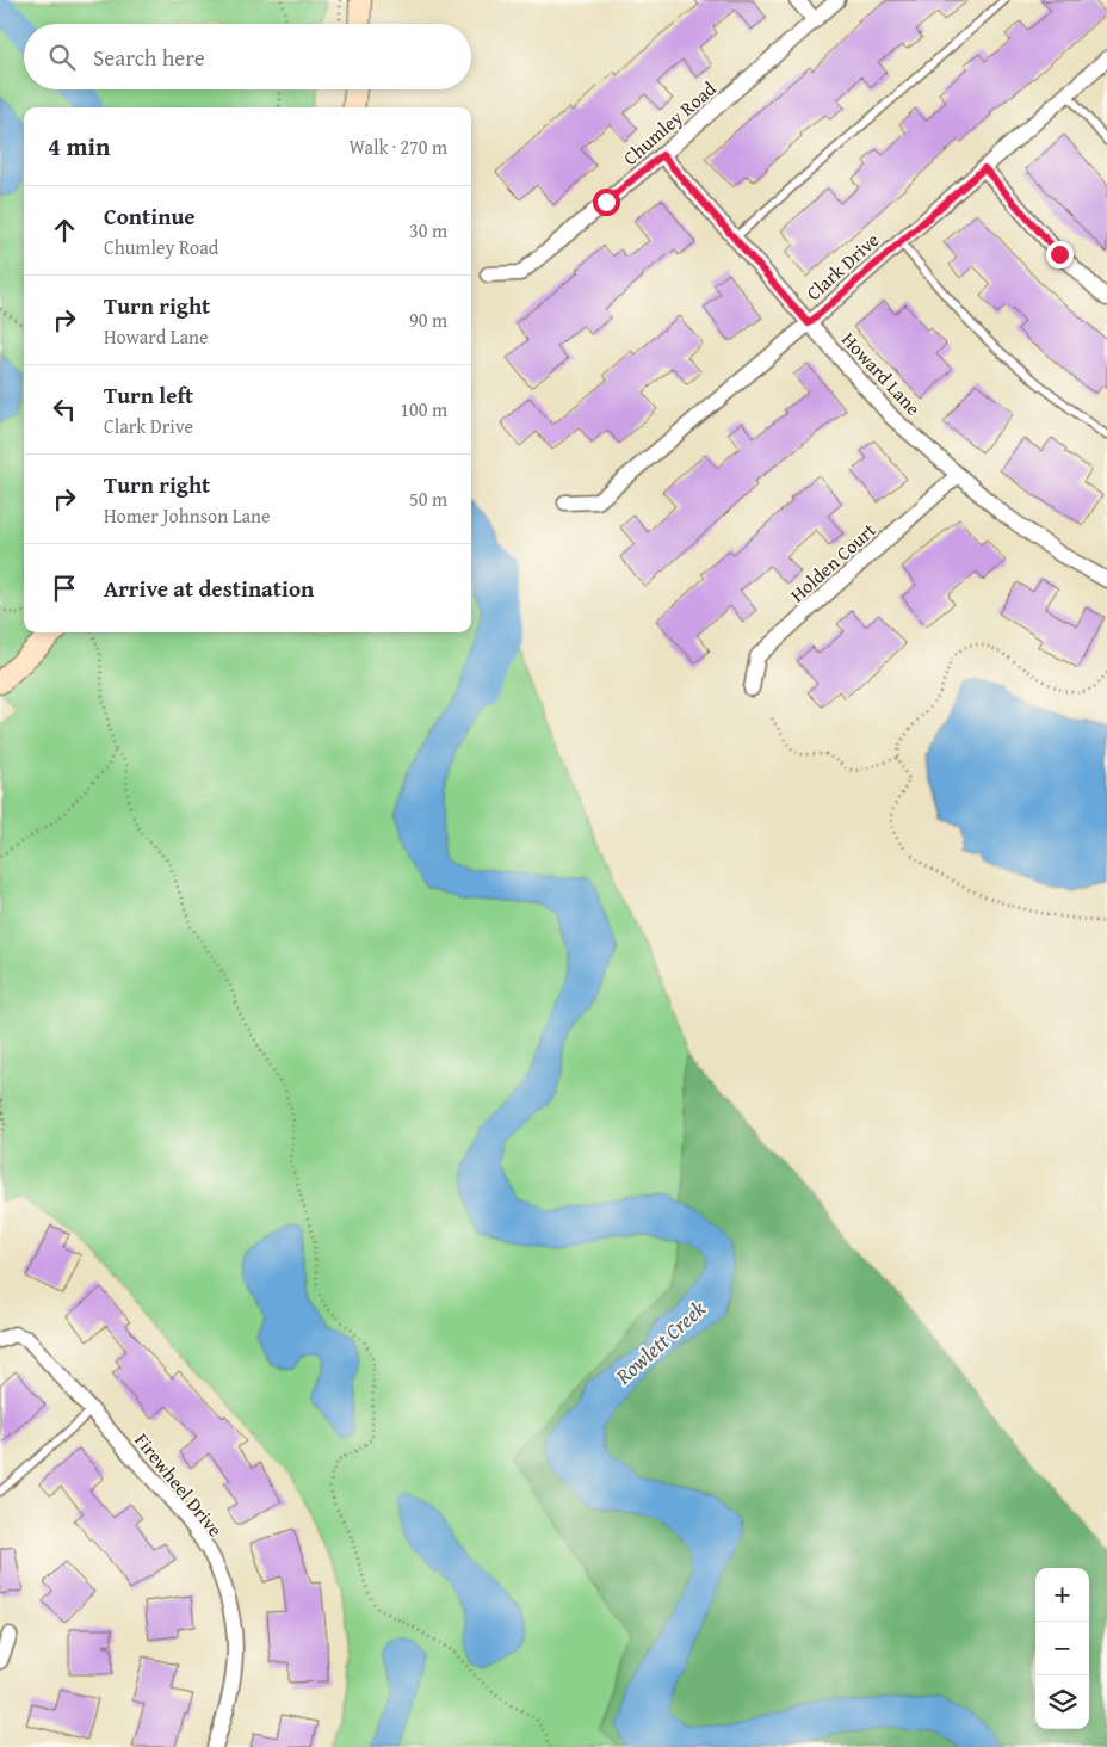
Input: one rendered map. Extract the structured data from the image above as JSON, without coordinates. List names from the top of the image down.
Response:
{
  "streets": {
    "street": [
      "Chumley Road",
      "Clark Drive",
      "Howard Lane",
      "Holden Court",
      "Firewheel Drive"
    ]
  },
  "crossings": [
    ["Chumley Road", "Howard Lane"],
    ["Clark Drive", "Howard Lane"],
    ["Howard Lane", "Holden Court"]
  ],
  "water": ["Rowlett Creek"],
  "page": {
    "search": "Search here",
    "heading": ["4 min", "Walk · 270 m"],
    "list": [
      ["Continue", "Chumley Road", "30 m"],
      ["Turn right", "Howard Lane", "90 m"],
      ["Turn left", "Clark Drive", "100 m"],
      ["Turn right", "Homer Johnson Lane", "50 m"],
      "Arrive at destination"
    ],
    "map_buttons": ["+", "−"]
  }
}
